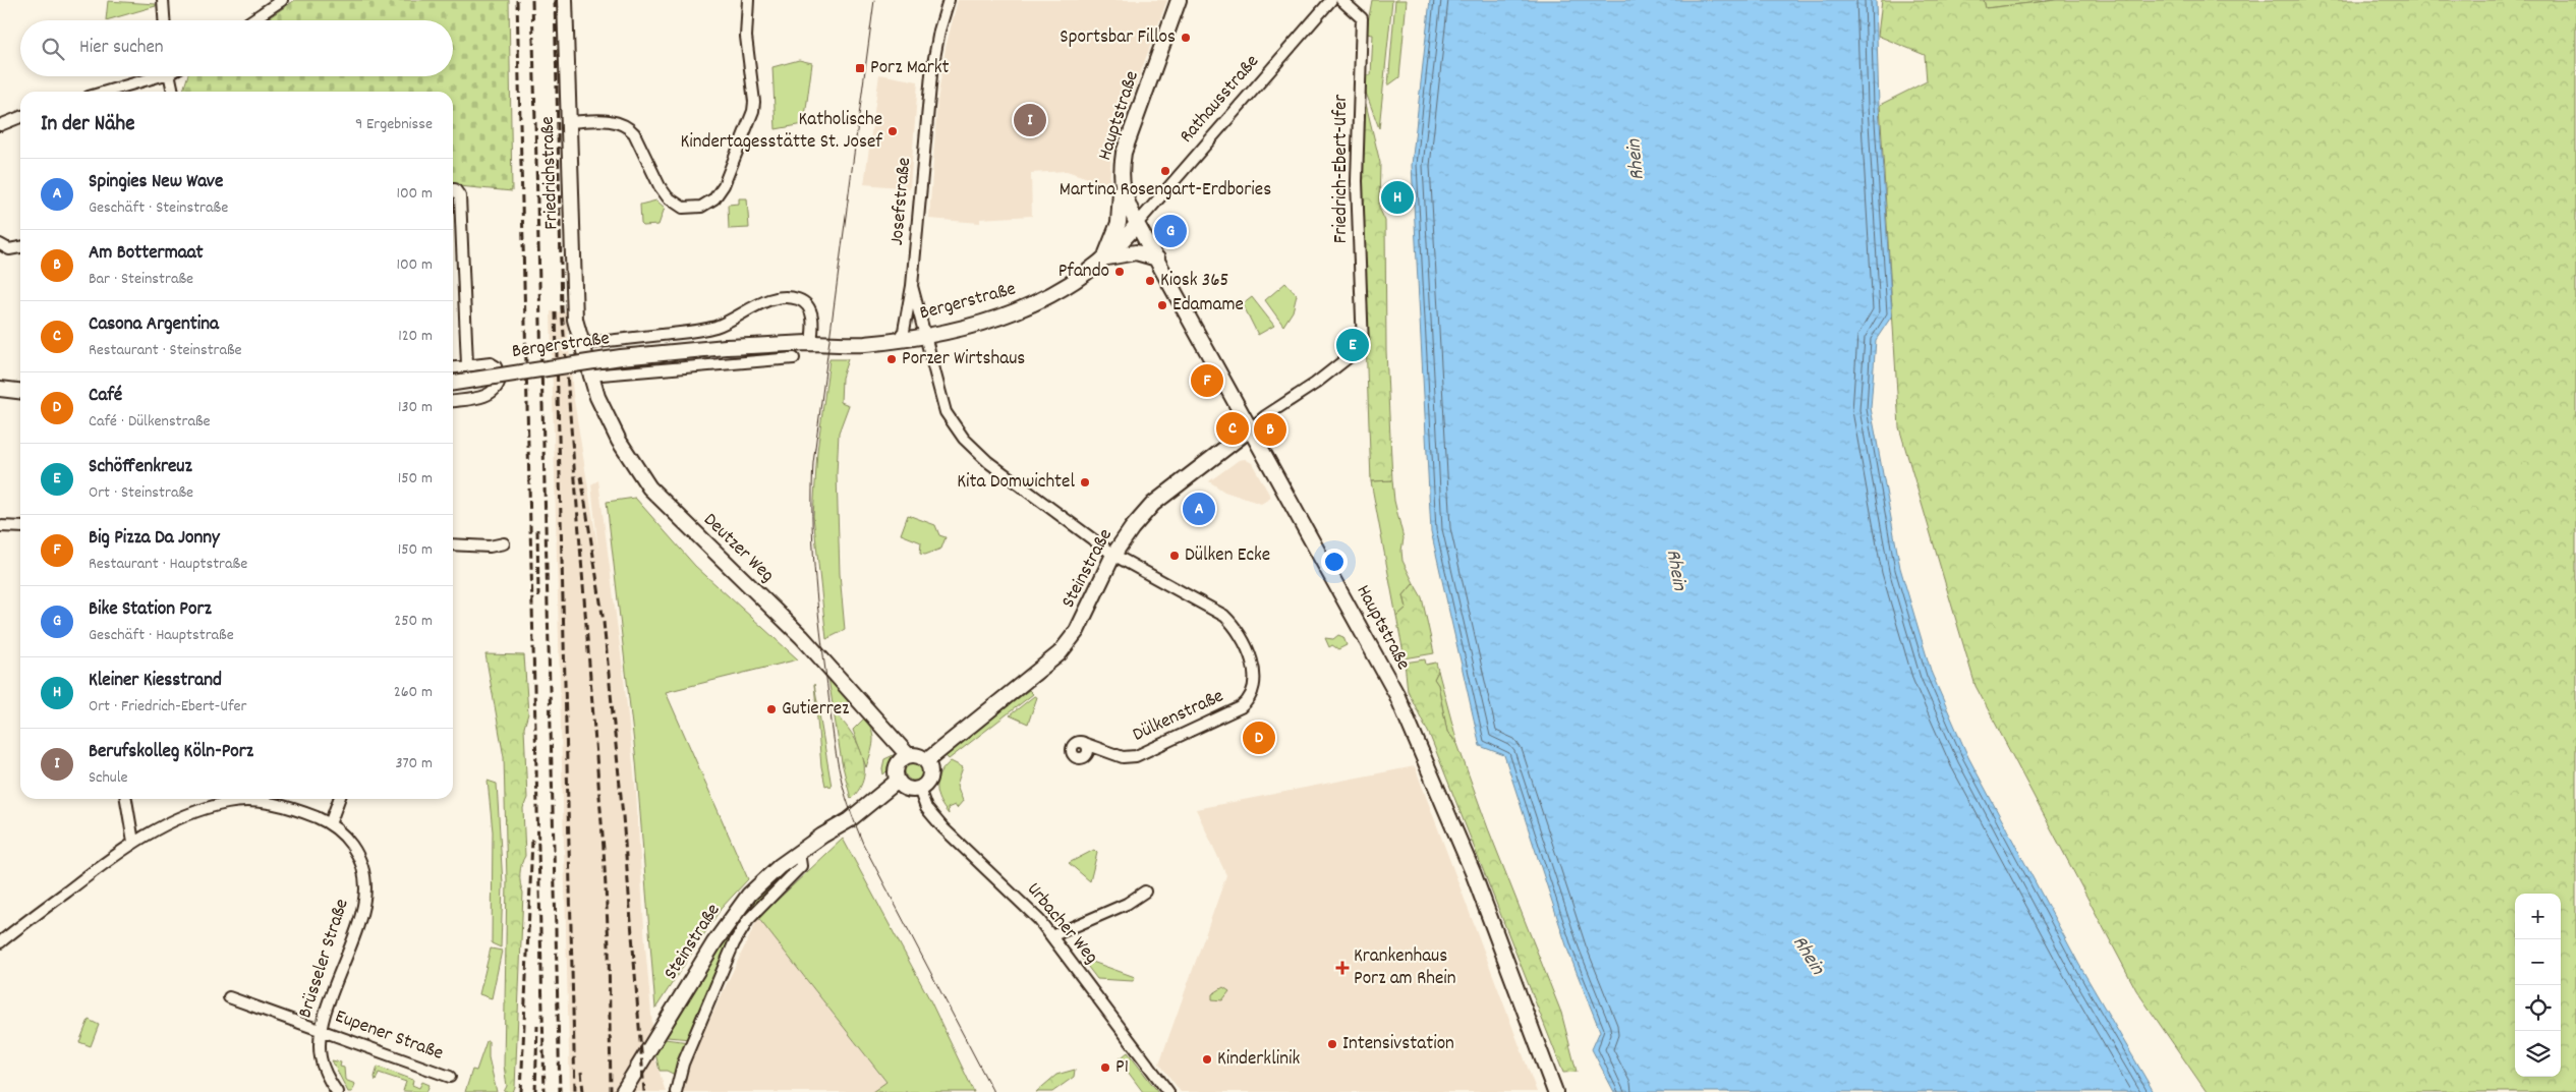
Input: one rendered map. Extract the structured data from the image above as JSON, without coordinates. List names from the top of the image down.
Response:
{
  "streets": {
    "main road": [
      "Hauptstraße",
      "Friedrichstraße",
      "Bergerstraße",
      "Deutzer Weg",
      "Steinstraße"
    ],
    "street": [
      "Rathausstraße",
      "Friedrich-Ebert-Ufer",
      "Josefstraße",
      "Dülkenstraße",
      "Urbacher Weg",
      "Brüsseler Straße",
      "Eupener Straße"
    ]
  },
  "crossings": [
    ["Rathausstraße", "Hauptstraße"],
    ["Rathausstraße", "Bergerstraße"],
    ["Hauptstraße", "Bergerstraße"],
    ["Hauptstraße", "Steinstraße"],
    ["Friedrich-Ebert-Ufer", "Steinstraße"],
    ["Friedrichstraße", "Bergerstraße"],
    ["Friedrichstraße", "Deutzer Weg"],
    ["Josefstraße", "Bergerstraße"],
    ["Josefstraße", "Steinstraße"],
    ["Josefstraße", "Dülkenstraße"],
    ["Bergerstraße", "Deutzer Weg"],
    ["Deutzer Weg", "Steinstraße"],
    ["Deutzer Weg", "Urbacher Weg"],
    ["Steinstraße", "Dülkenstraße"],
    ["Steinstraße", "Urbacher Weg"],
    ["Brüsseler Straße", "Eupener Straße"]
  ],
  "water": ["Rhein"],
  "places": {
    "other": [
      "Sportsbar Fillos",
      "Katholische Kindertagesstätte St. Josef",
      "Martina Rosengart-Erdbories",
      "Pfando",
      "Kiosk 365",
      "Edamame",
      "Porzer Wirtshaus",
      "Kita Domwichtel",
      "Dülken Ecke",
      "Gutierrez",
      "Intensivstation",
      "Kinderklinik",
      "P1"
    ],
    "transit": ["Porz Markt"],
    "health": ["Krankenhaus Porz am Rhein"]
  },
  "page": {
    "search": "Hier suchen",
    "heading": ["In der Nähe", "9 Ergebnisse"],
    "pins": [
      "I",
      "H",
      "G",
      "E",
      "F",
      "C",
      "B",
      "A",
      "D"
    ],
    "list": [
      {
        "mark": "A",
        "name": "Spingies New Wave",
        "note": "Geschäft · Steinstraße",
        "value": "100 m"
      },
      {
        "mark": "B",
        "name": "Am Bottermaat",
        "note": "Bar · Steinstraße",
        "value": "100 m"
      },
      {
        "mark": "C",
        "name": "Casona Argentina",
        "note": "Restaurant · Steinstraße",
        "value": "120 m"
      },
      {
        "mark": "D",
        "name": "Café",
        "note": "Café · Dülkenstraße",
        "value": "130 m"
      },
      {
        "mark": "E",
        "name": "Schöffenkreuz",
        "note": "Ort · Steinstraße",
        "value": "150 m"
      },
      {
        "mark": "F",
        "name": "Big Pizza Da Jonny",
        "note": "Restaurant · Hauptstraße",
        "value": "150 m"
      },
      {
        "mark": "G",
        "name": "Bike Station Porz",
        "note": "Geschäft · Hauptstraße",
        "value": "250 m"
      },
      {
        "mark": "H",
        "name": "Kleiner Kiesstrand",
        "note": "Ort · Friedrich-Ebert-Ufer",
        "value": "260 m"
      },
      {
        "mark": "I",
        "name": "Berufskolleg Köln-Porz",
        "note": "Schule",
        "value": "370 m"
      }
    ],
    "map_buttons": ["+", "−"]
  }
}
